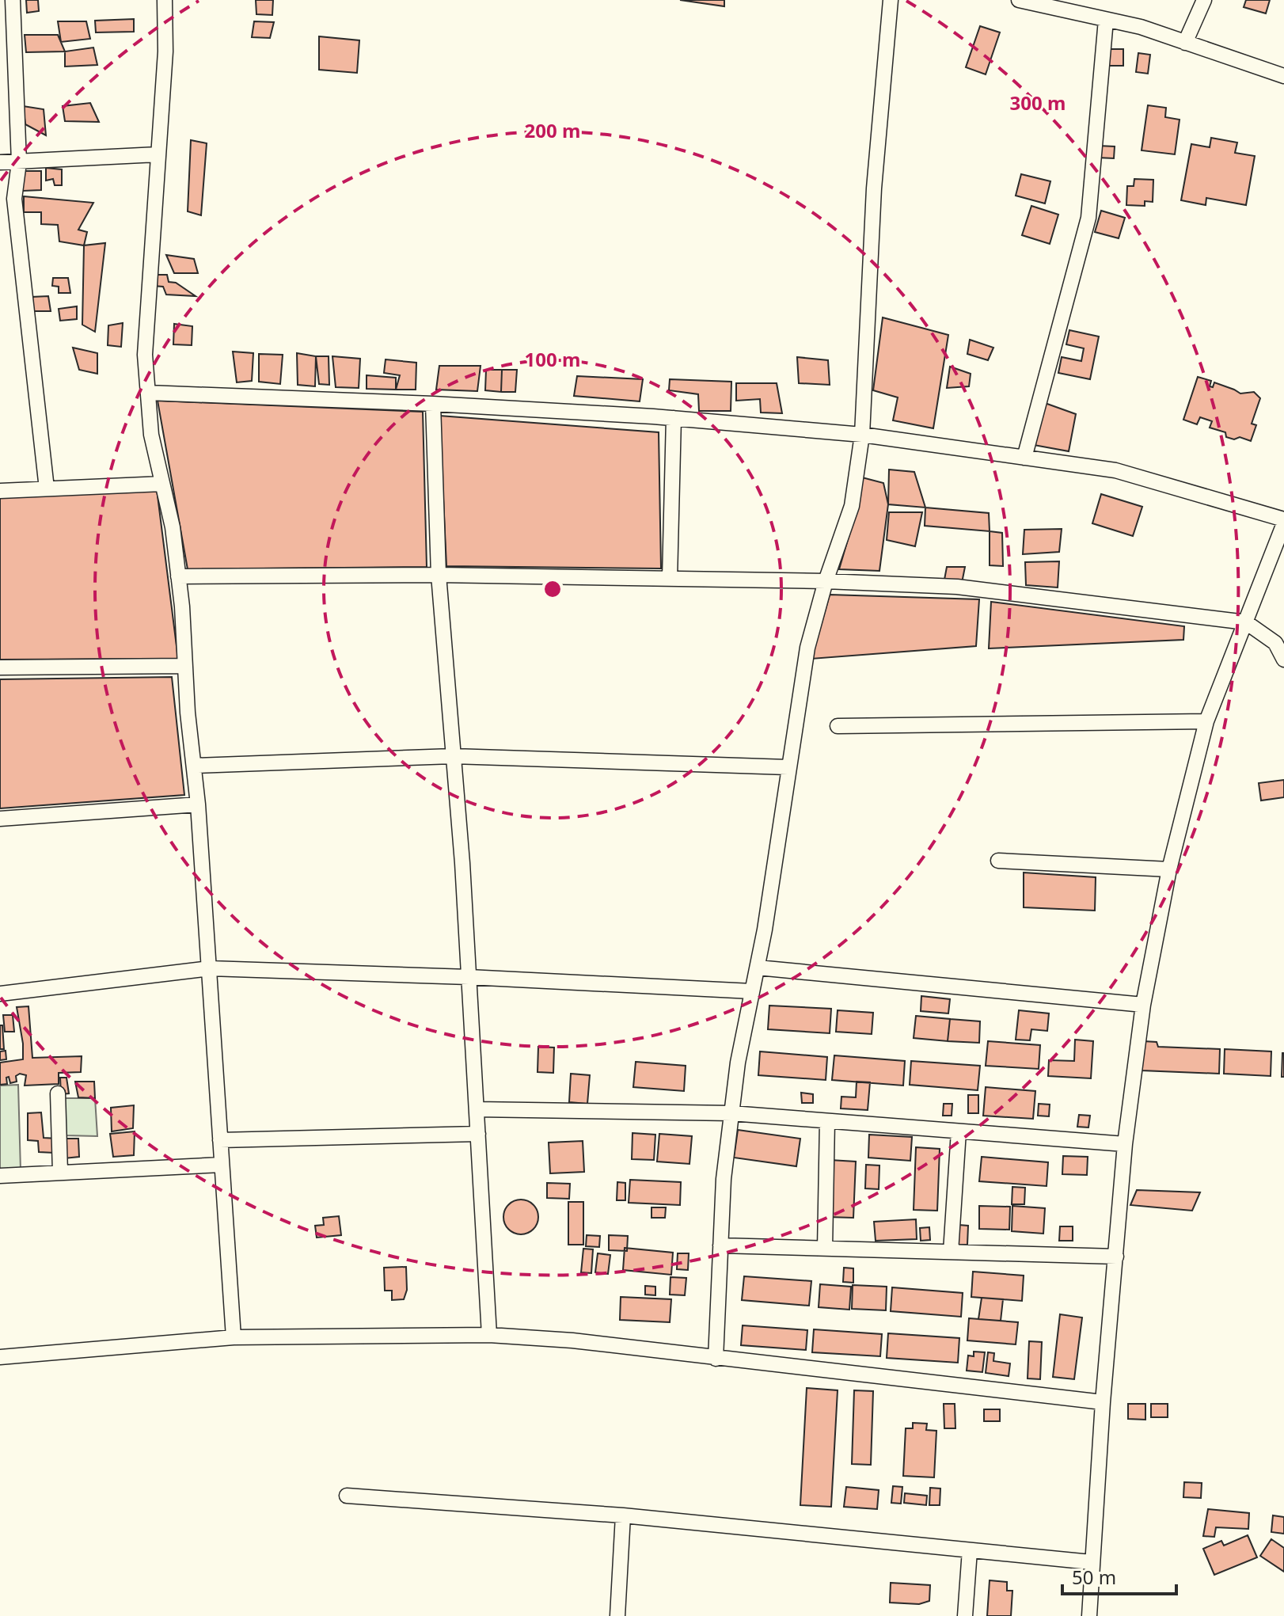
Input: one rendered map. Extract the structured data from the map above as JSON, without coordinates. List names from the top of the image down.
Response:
{
  "scale_bar": "50 m",
  "rings": ["300 m", "200 m", "100 m"]
}
